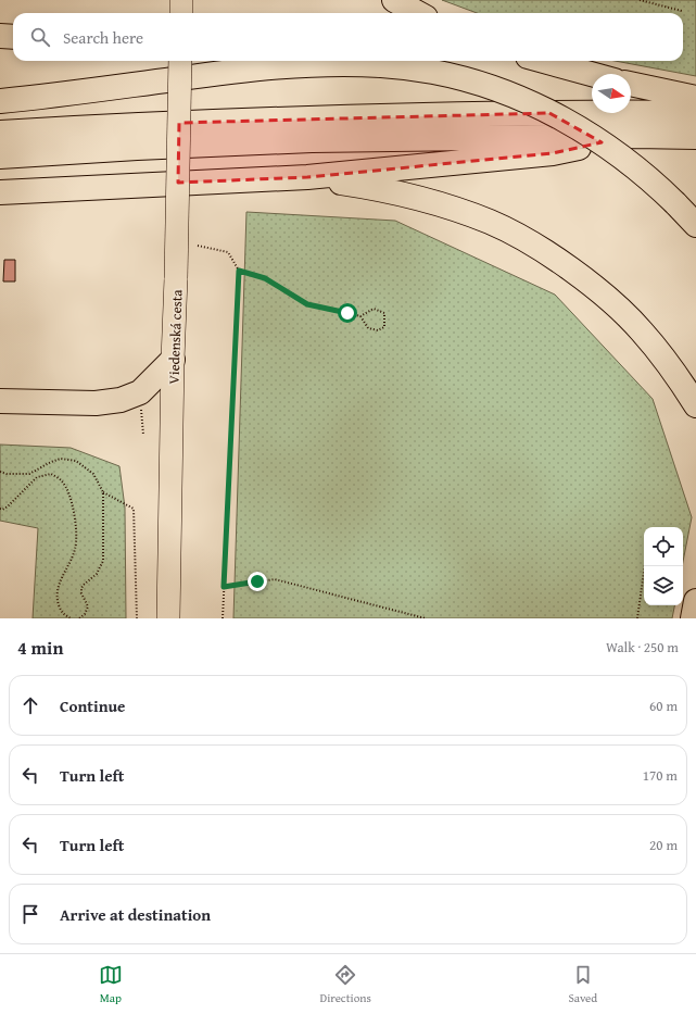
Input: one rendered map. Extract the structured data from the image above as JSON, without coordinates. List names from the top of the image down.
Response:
{
  "streets": {
    "main road": ["Viedenská cesta"]
  },
  "north": "right",
  "page": {
    "search": "Search here",
    "heading": ["4 min", "Walk · 250 m"],
    "list": [
      ["Continue", "60 m"],
      ["Turn left", "170 m"],
      ["Turn left", "20 m"],
      "Arrive at destination"
    ],
    "nav": ["Map", "Directions", "Saved"]
  }
}
